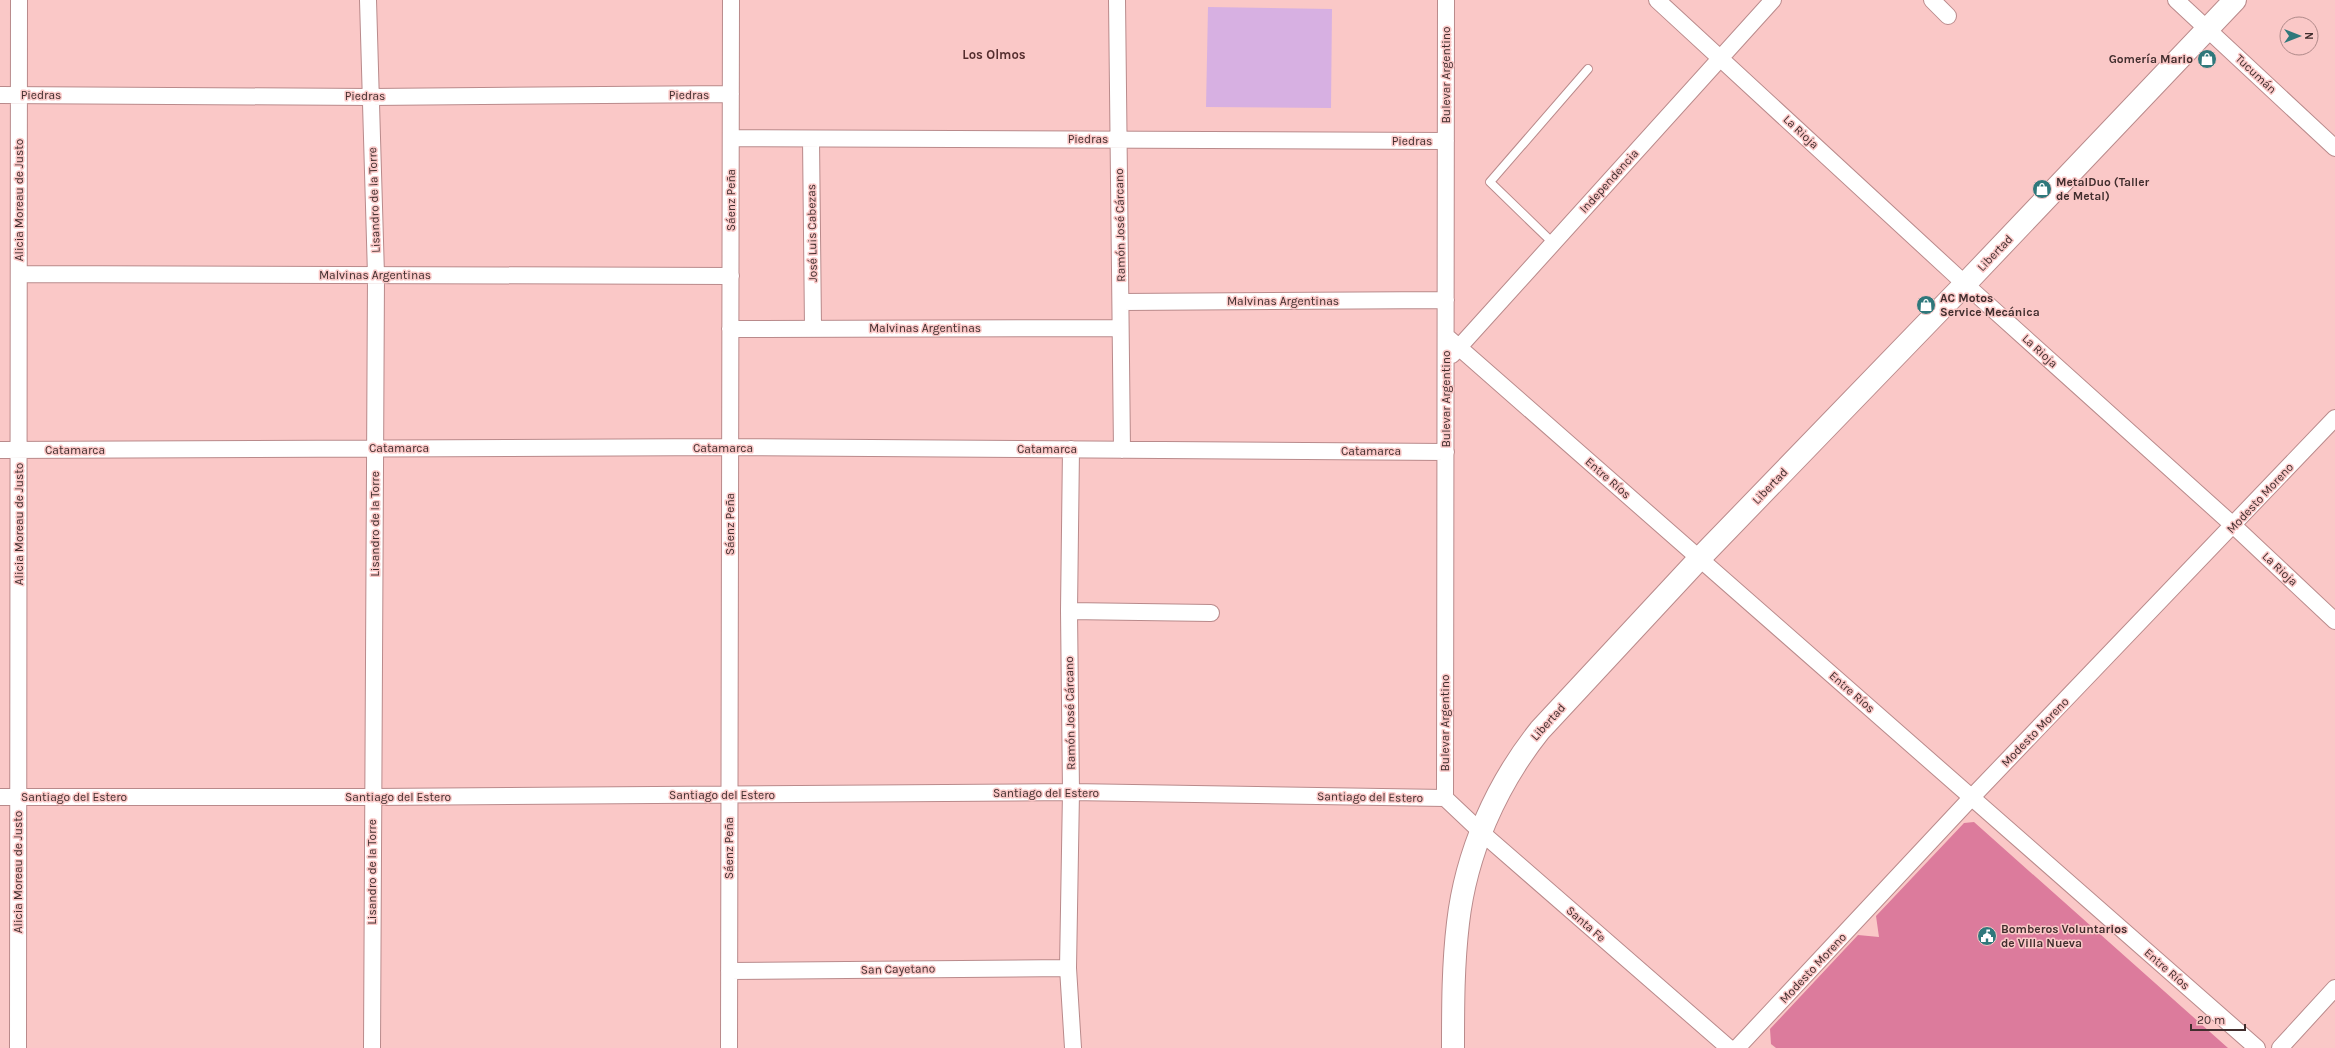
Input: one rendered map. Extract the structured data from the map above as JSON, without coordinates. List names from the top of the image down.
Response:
{
  "streets": {
    "main road": ["Libertad"],
    "street": [
      "Tucumán",
      "Bulevar Argentino",
      "Piedras",
      "La Rioja",
      "Independencia",
      "Alicia Moreau de Justo",
      "Lisandro de la Torre",
      "Sáenz Peña",
      "Ramón José Cárcano",
      "José Luis Cabezas",
      "Malvinas Argentinas",
      "Catamarca",
      "Entre Ríos",
      "Modesto Moreno",
      "Santiago del Estero",
      "Santa Fe",
      "San Cayetano"
    ]
  },
  "crossings": [
    ["Tucumán", "Libertad"],
    ["Bulevar Argentino", "Piedras"],
    ["Bulevar Argentino", "Independencia"],
    ["Bulevar Argentino", "Malvinas Argentinas"],
    ["Bulevar Argentino", "Catamarca"],
    ["Bulevar Argentino", "Entre Ríos"],
    ["Bulevar Argentino", "Santiago del Estero"],
    ["Bulevar Argentino", "Santa Fe"],
    ["Piedras", "Alicia Moreau de Justo"],
    ["Piedras", "Lisandro de la Torre"],
    ["Piedras", "Sáenz Peña"],
    ["Piedras", "Ramón José Cárcano"],
    ["Piedras", "José Luis Cabezas"],
    ["La Rioja", "Independencia"],
    ["La Rioja", "Libertad"],
    ["La Rioja", "Modesto Moreno"],
    ["Independencia", "Entre Ríos"],
    ["Alicia Moreau de Justo", "Malvinas Argentinas"],
    ["Alicia Moreau de Justo", "Catamarca"],
    ["Alicia Moreau de Justo", "Santiago del Estero"],
    ["Lisandro de la Torre", "Malvinas Argentinas"],
    ["Lisandro de la Torre", "Catamarca"],
    ["Lisandro de la Torre", "Santiago del Estero"],
    ["Sáenz Peña", "Malvinas Argentinas"],
    ["Sáenz Peña", "Catamarca"],
    ["Sáenz Peña", "Santiago del Estero"],
    ["Sáenz Peña", "San Cayetano"],
    ["Ramón José Cárcano", "Malvinas Argentinas"],
    ["Ramón José Cárcano", "Catamarca"],
    ["Ramón José Cárcano", "Santiago del Estero"],
    ["Ramón José Cárcano", "San Cayetano"],
    ["José Luis Cabezas", "Malvinas Argentinas"],
    ["Libertad", "Entre Ríos"],
    ["Libertad", "Santa Fe"],
    ["Entre Ríos", "Modesto Moreno"],
    ["Santiago del Estero", "Santa Fe"]
  ],
  "districts": ["Los Olmos"],
  "places": {
    "shop": ["Gomería Mario", "MetalDuo (Taller de Metal)", "AC Motos Service Mecánica"],
    "public building": ["Bomberos Voluntarios de Villa Nueva"]
  },
  "scale_bar": "20 m",
  "north": "right"
}
